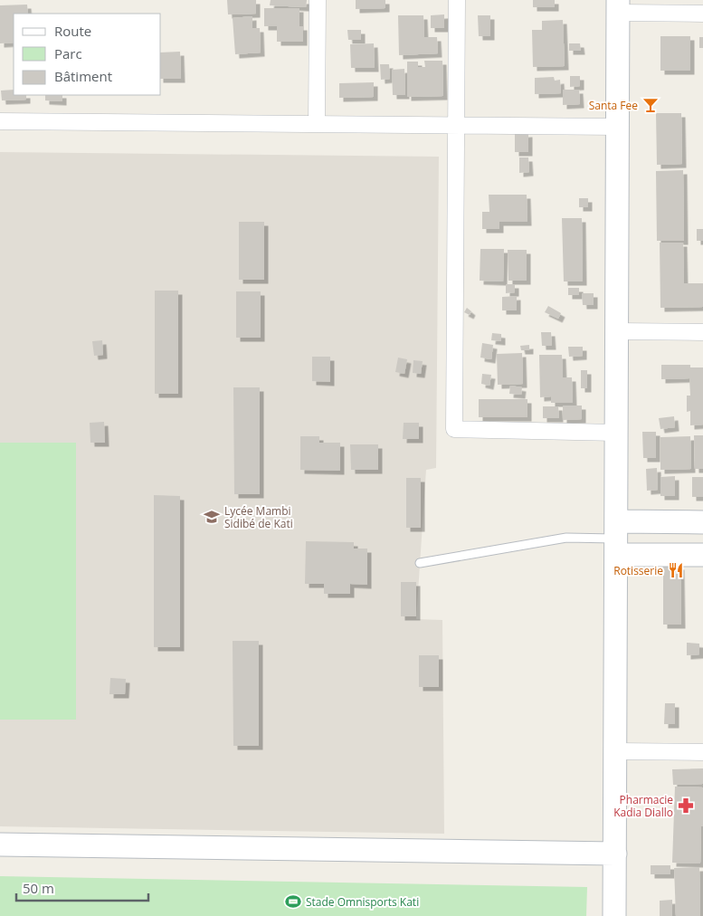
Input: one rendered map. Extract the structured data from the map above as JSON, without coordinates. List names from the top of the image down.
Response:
{
  "places": {
    "bar": ["Santa Fee"],
    "school or university": ["Lycée Mambi Sidibé de Kati"],
    "restaurant": ["Rotisserie"],
    "pharmacy": ["Pharmacie Kadia Diallo"],
    "sports": ["Stade Omnisports Kati"]
  },
  "legend": ["Route", "Parc", "Bâtiment"],
  "scale_bar": "50 m"
}
